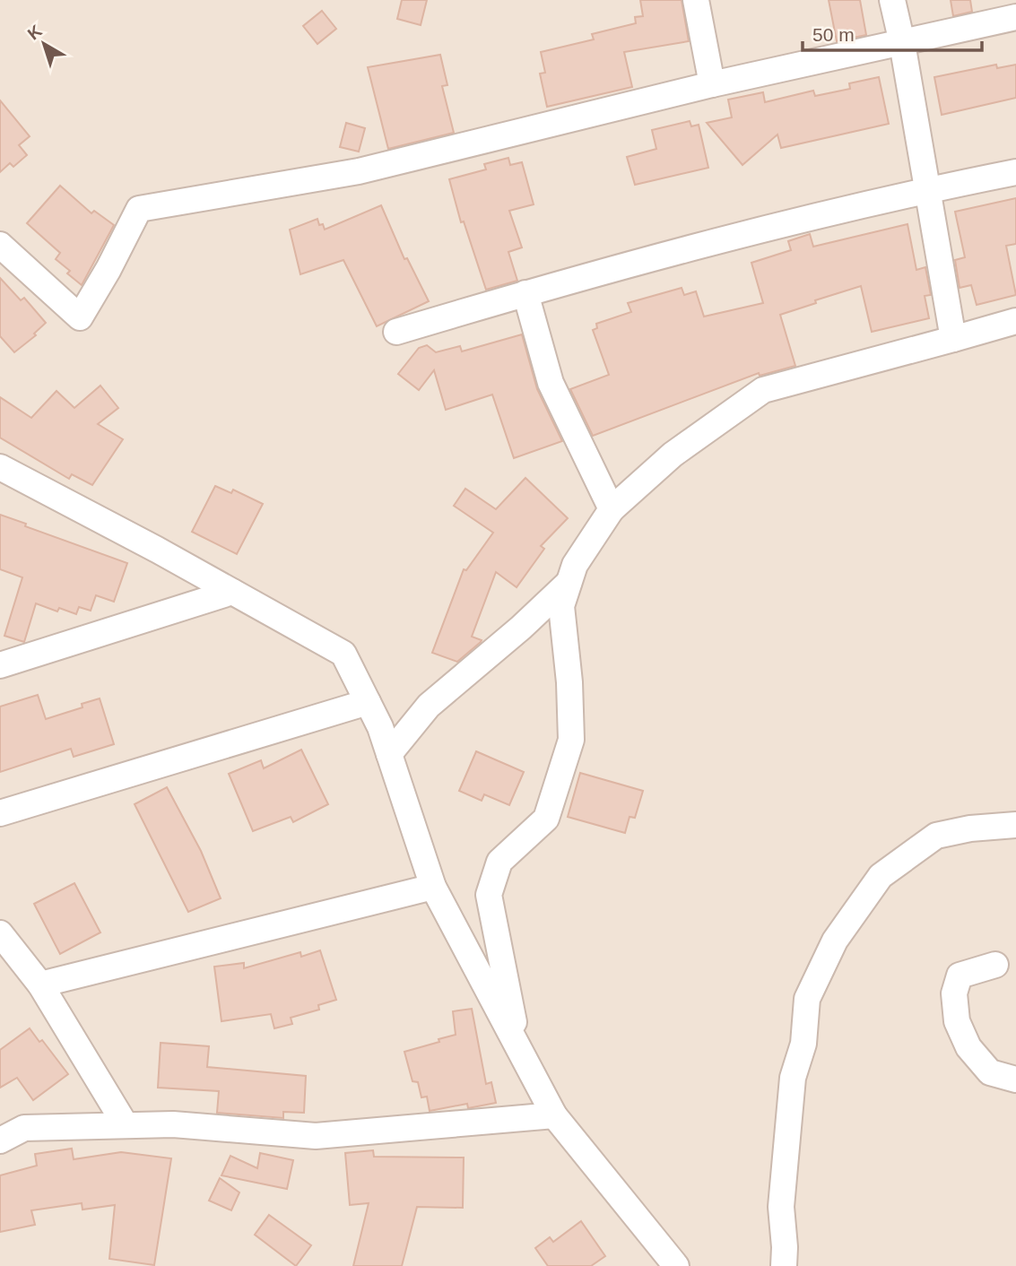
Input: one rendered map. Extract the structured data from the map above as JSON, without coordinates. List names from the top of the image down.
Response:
{
  "scale_bar": "50 m",
  "north": "top left"
}
